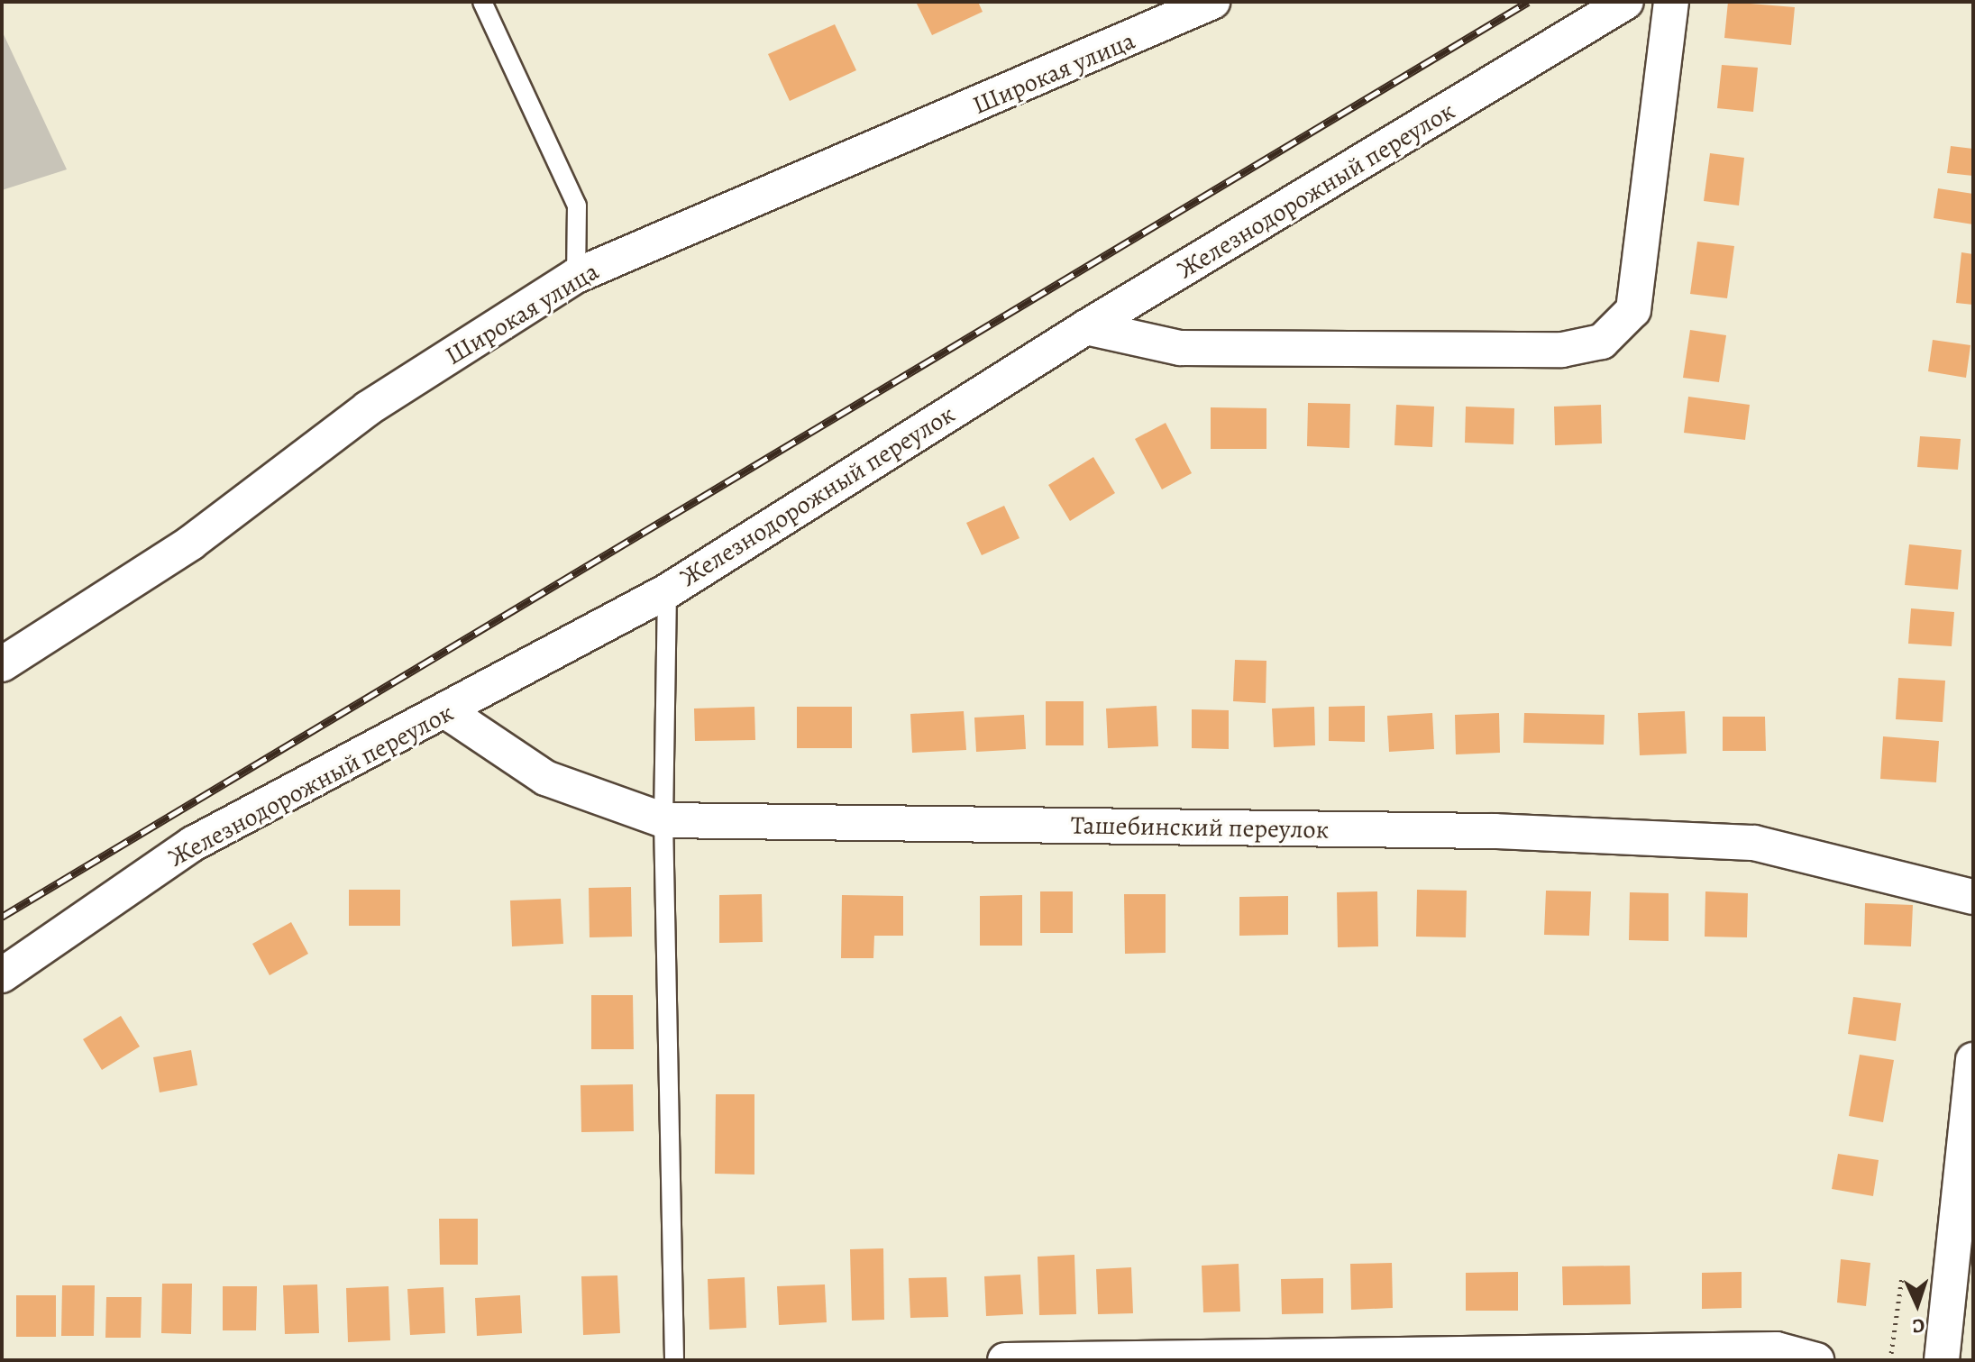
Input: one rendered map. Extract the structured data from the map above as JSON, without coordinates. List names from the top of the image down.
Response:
{
  "streets": {
    "street": ["Широкая улица", "Железнодорожный переулок", "Ташебинский переулок"]
  },
  "crossings": [
    ["Железнодорожный переулок", "Ташебинский переулок"]
  ],
  "north": "bottom"
}
